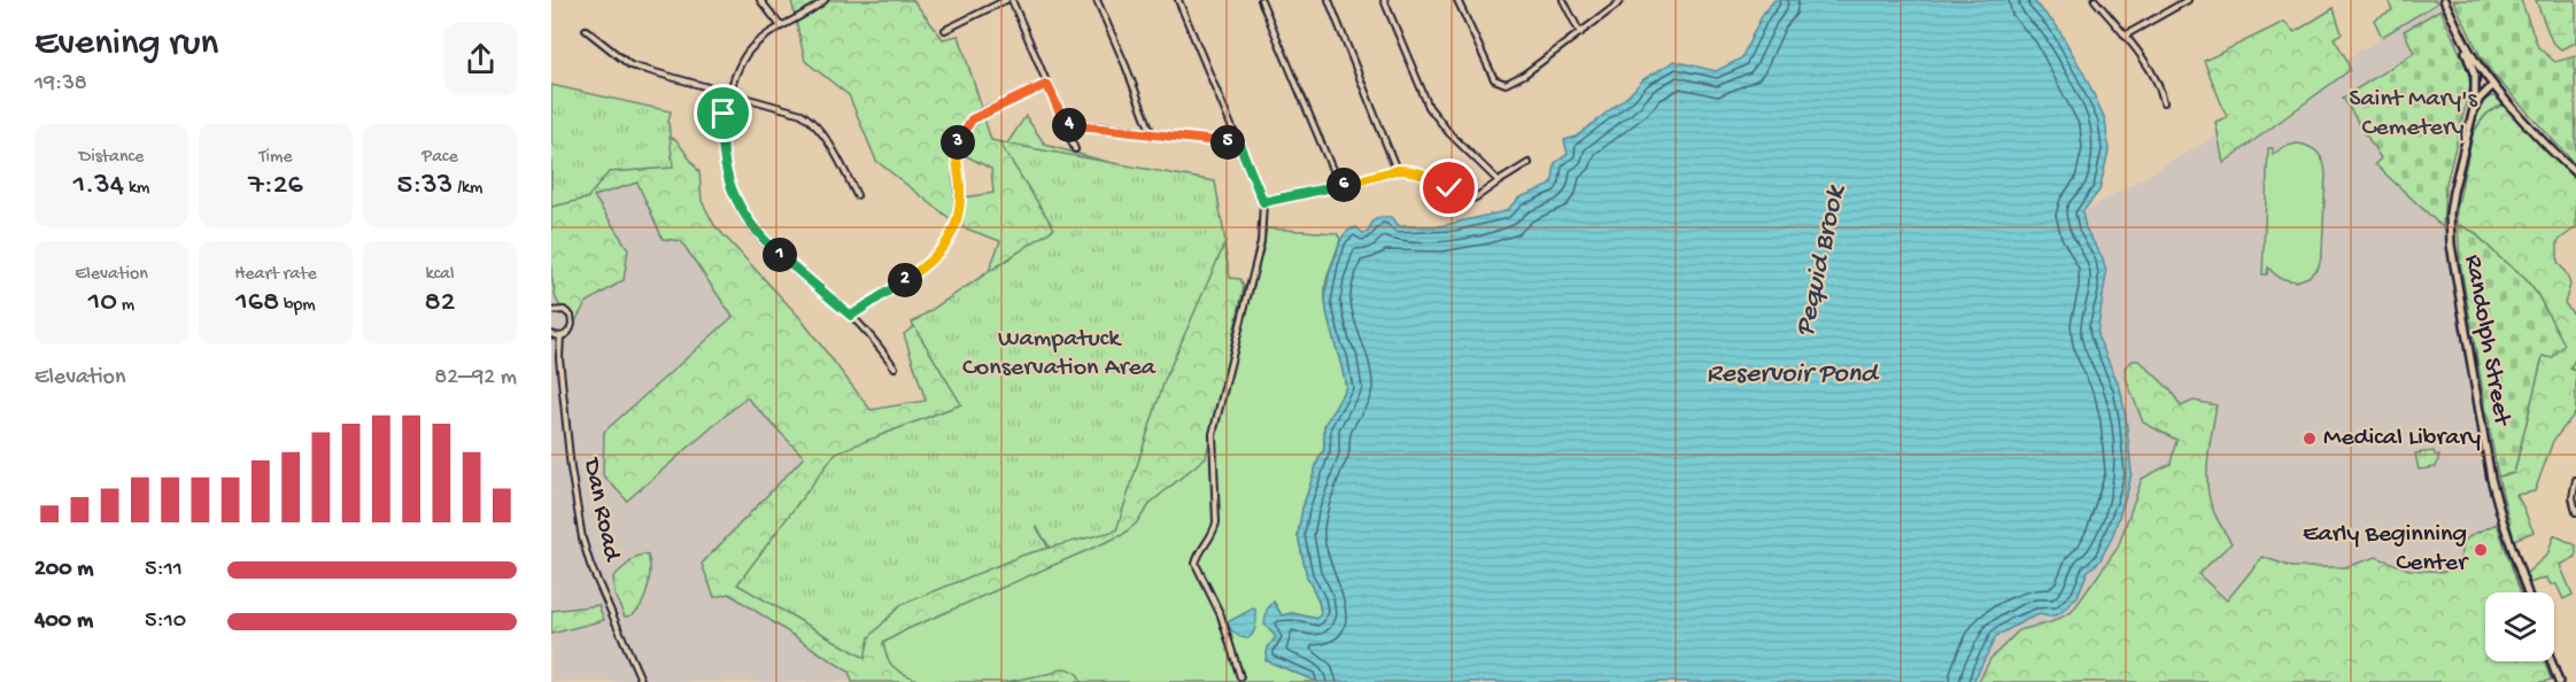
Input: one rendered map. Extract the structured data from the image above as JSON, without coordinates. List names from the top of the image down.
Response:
{
  "streets": {
    "main road": ["Randolph Street"],
    "street": ["Dan Road"]
  },
  "water": ["Pequid Brook", "Reservoir Pond"],
  "parks": ["Saint Mary's Cemetery", "Wampatuck Conservation Area"],
  "places": ["Medical Library", "Early Beginning Center"],
  "page": {
    "heading": ["Evening run", "19:38"],
    "pins": [
      "4",
      "3",
      "5",
      "6",
      "1",
      "2"
    ],
    "stats": [
      ["Distance", "1.34 km"],
      ["Time", "7:26"],
      ["Pace", "5:33 /km"],
      ["Elevation", "10 m"],
      ["Heart rate", "168 bpm"],
      ["kcal", "82"]
    ],
    "chart": ["Elevation", "82–92 m"],
    "list": [
      {
        "name": "200 m",
        "note": "5:11"
      },
      {
        "name": "400 m",
        "note": "5:10"
      }
    ]
  }
}
